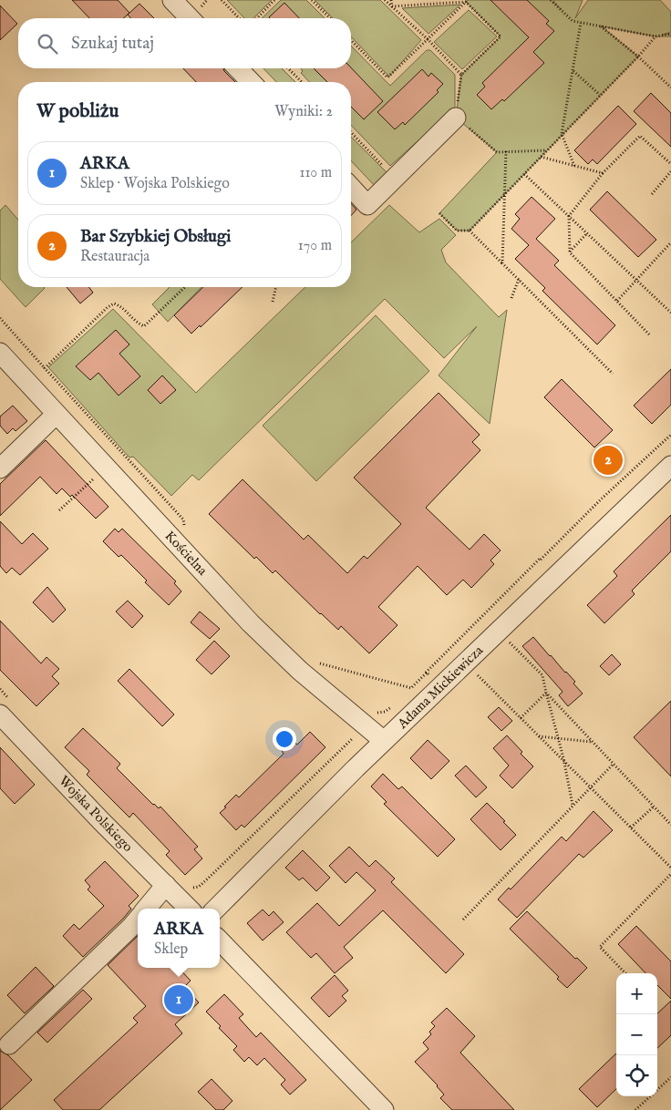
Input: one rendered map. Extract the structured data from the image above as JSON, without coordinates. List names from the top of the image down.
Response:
{
  "streets": {
    "street": ["Kościelna", "Adama Mickiewicza", "Wojska Polskiego"]
  },
  "crossings": [
    ["Kościelna", "Adama Mickiewicza"]
  ],
  "page": {
    "search": "Szukaj tutaj",
    "heading": ["W pobliżu", "Wyniki: 2"],
    "list": [
      {
        "mark": "1",
        "name": "ARKA",
        "note": "Sklep · Wojska Polskiego",
        "value": "110 m"
      },
      {
        "mark": "2",
        "name": "Bar Szybkiej Obsługi",
        "note": "Restauracja",
        "value": "170 m"
      }
    ],
    "pins": ["2", "1"],
    "popup": ["ARKA", "Sklep"],
    "map_buttons": ["+", "−"]
  }
}
